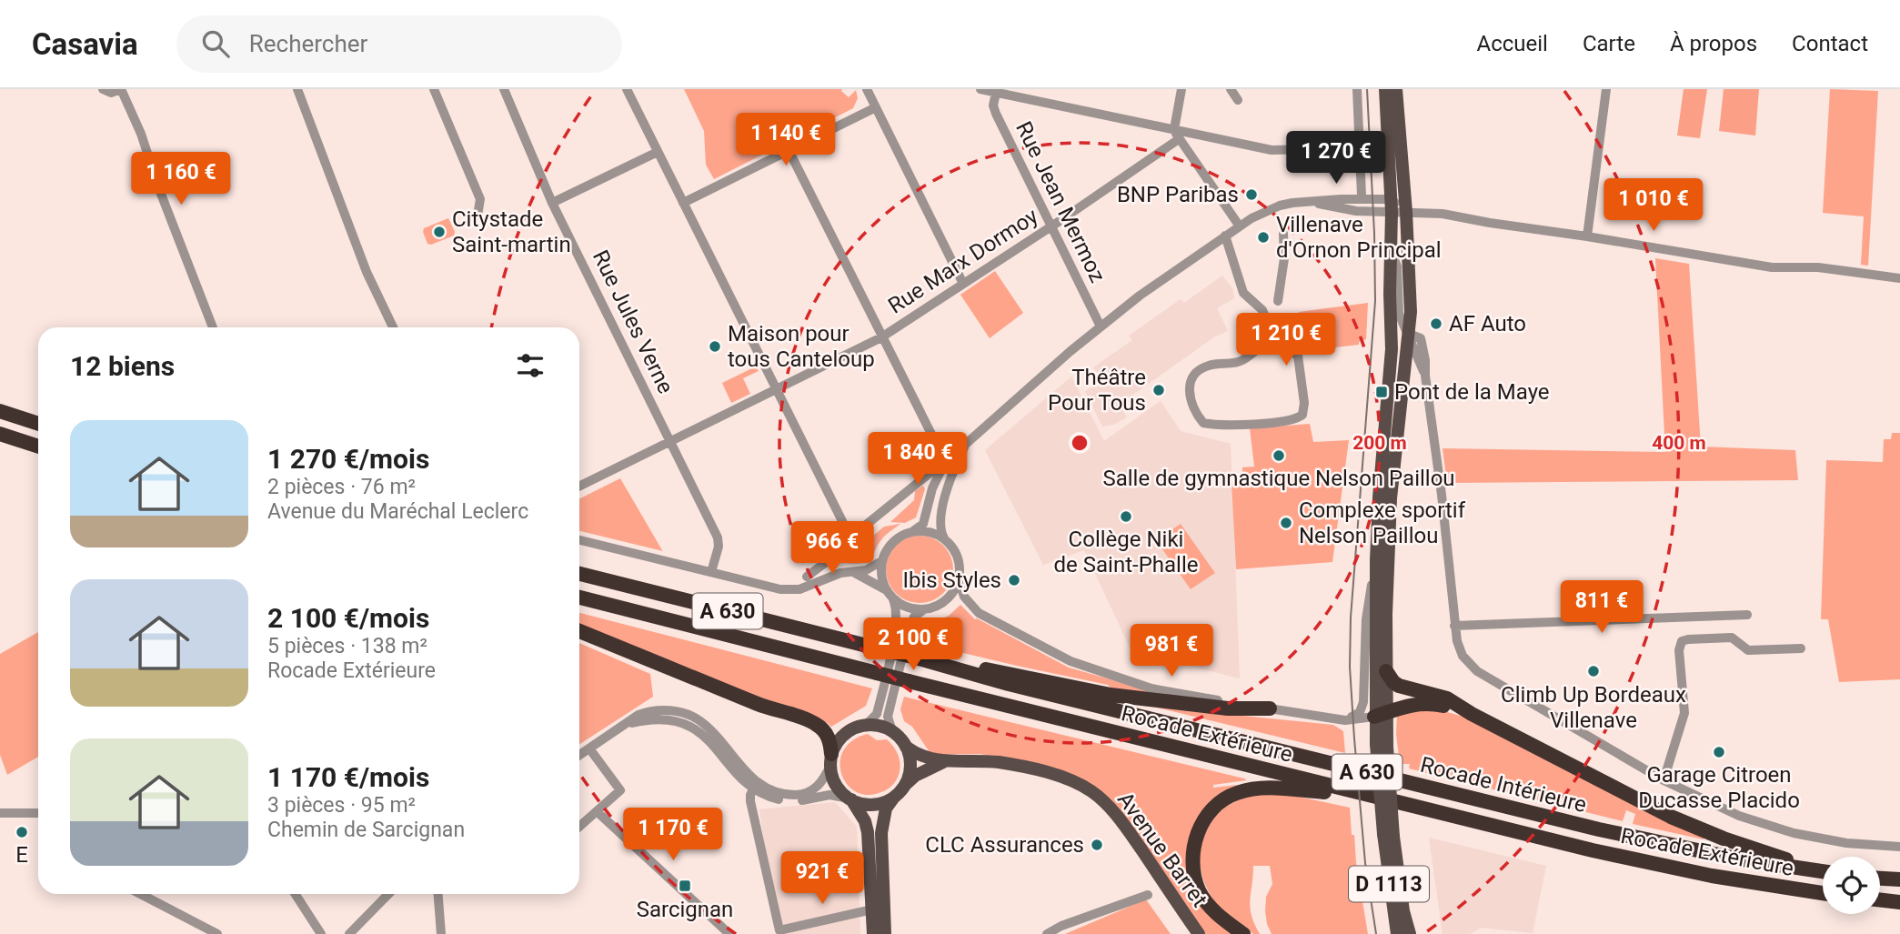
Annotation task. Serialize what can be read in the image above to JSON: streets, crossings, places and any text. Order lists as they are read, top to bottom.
{
  "streets": {
    "highway": ["A 630", "Rocade Extérieure", "Rocade Intérieure"],
    "main road": ["Avenue Barret", "D 1113"],
    "street": ["Rue Jean Mermoz", "Rue Marx Dormoy", "Rue Jules Verne"]
  },
  "crossings": [
    ["Rue Jean Mermoz", "Rue Marx Dormoy"],
    ["Rue Marx Dormoy", "Rue Jules Verne"]
  ],
  "places": {
    "other": [
      "BNP Paribas",
      "Citystade Saint-martin",
      "Villenave d'Ornon Principal",
      "AF Auto",
      "Maison pour tous Canteloup",
      "Théâtre Pour Tous",
      "Salle de gymnastique Nelson Paillou",
      "Collège Niki de Saint-Phalle",
      "Complexe sportif Nelson Paillou",
      "Ibis Styles",
      "Climb Up Bordeaux Villenave",
      "Garage Citroen Ducasse Placido",
      "E",
      "CLC Assurances"
    ],
    "transit": ["Pont de la Maye", "Sarcignan"]
  },
  "page": {
    "header": "Casavia",
    "search": "Rechercher",
    "nav": [
      "Accueil",
      "Carte",
      "À propos",
      "Contact"
    ],
    "price": [
      "1 140 €",
      "1 270 €",
      "1 160 €",
      "1 010 €",
      "1 210 €",
      "1 840 €",
      "966 €",
      "811 €",
      "2 100 €",
      "981 €",
      "1 170 €",
      "921 €"
    ],
    "heading": "12 biens",
    "list": [
      {
        "name": "1 270 €/mois",
        "note": "2 pièces · 76 m² · Avenue du Maréchal Leclerc"
      },
      {
        "name": "2 100 €/mois",
        "note": "5 pièces · 138 m² · Rocade Extérieure"
      },
      {
        "name": "1 170 €/mois",
        "note": "3 pièces · 95 m² · Chemin de Sarcignan"
      }
    ]
  },
  "rings": ["200 m", "400 m"]
}
